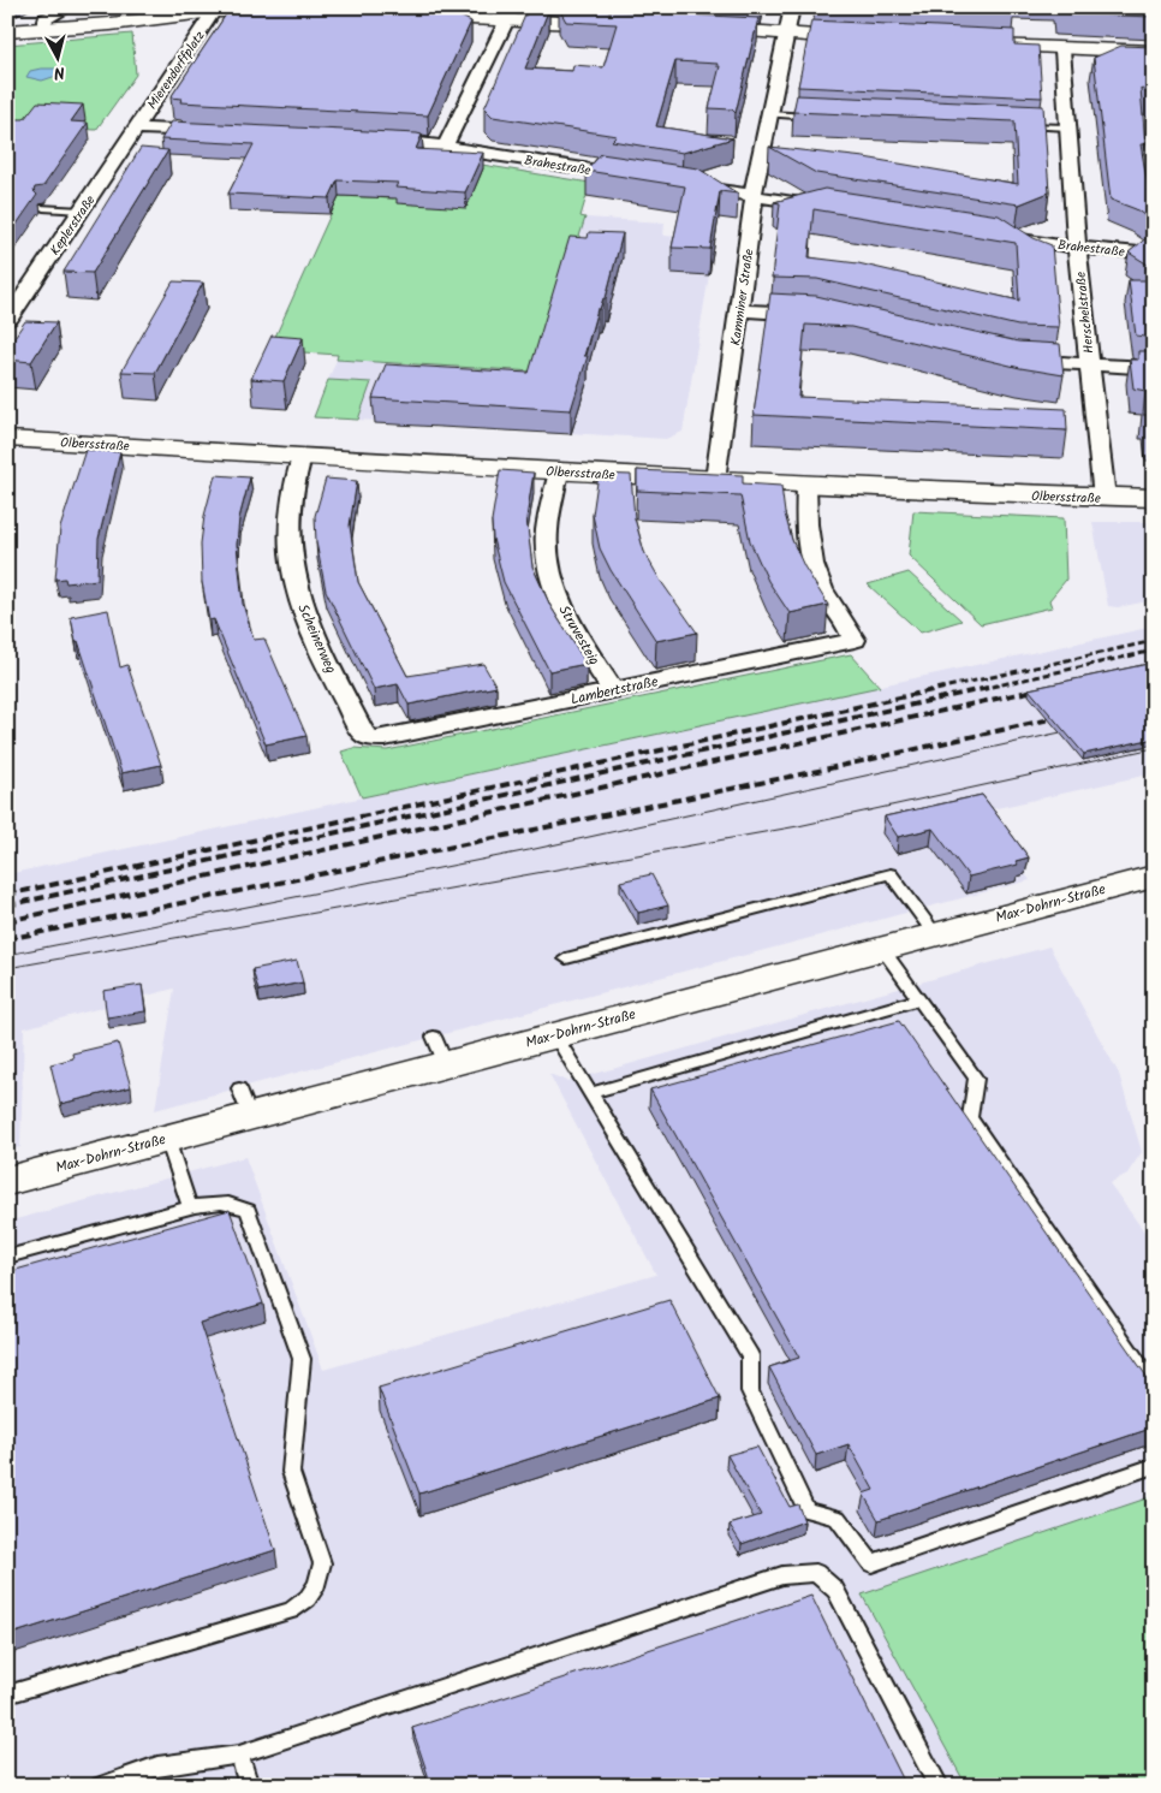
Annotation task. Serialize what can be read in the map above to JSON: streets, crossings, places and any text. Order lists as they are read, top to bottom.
{
  "streets": {
    "street": [
      "Mierendorffplatz",
      "Brahestraße",
      "Keplerstraße",
      "Kamminer Straße",
      "Herschelstraße",
      "Olbersstraße",
      "Struvesteig",
      "Scheinerweg",
      "Lambertstraße",
      "Max-Dohrn-Straße"
    ]
  },
  "crossings": [
    ["Mierendorffplatz", "Keplerstraße"],
    ["Brahestraße", "Herschelstraße"],
    ["Kamminer Straße", "Olbersstraße"],
    ["Herschelstraße", "Olbersstraße"],
    ["Olbersstraße", "Struvesteig"],
    ["Olbersstraße", "Scheinerweg"],
    ["Olbersstraße", "Lambertstraße"],
    ["Struvesteig", "Lambertstraße"],
    ["Scheinerweg", "Lambertstraße"]
  ],
  "north": "bottom"
}
